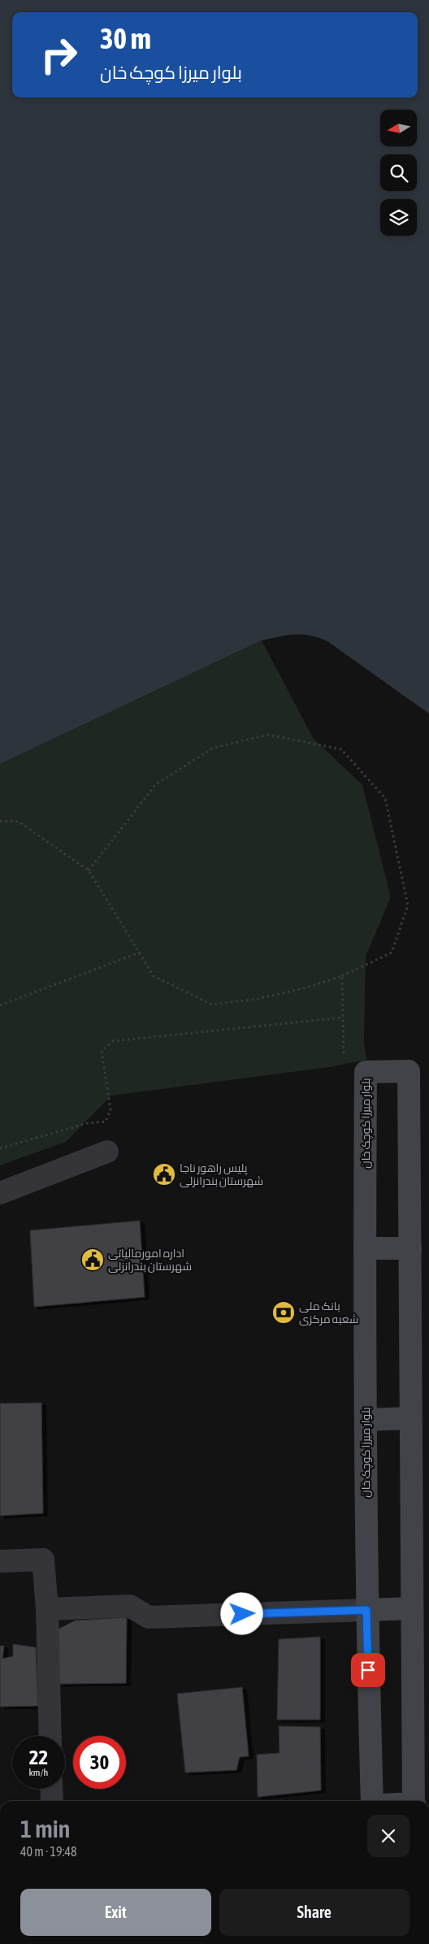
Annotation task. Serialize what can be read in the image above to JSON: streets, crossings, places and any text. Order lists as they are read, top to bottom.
{
  "streets": {
    "street": ["بلوار میرزا کوچک خان"]
  },
  "places": {
    "public building": ["پلیس راهور ناجا شهرستان بندرانزلی", "اداره امورمالیاتی شهرستان بندرانزلی"],
    "bank": ["بانک ملی شعبه مرکزی"]
  },
  "north": "left",
  "page": {
    "turn": ["30 m", "بلوار میرزا کوچک خان"],
    "speed": "22 km/h",
    "limit": "30",
    "heading": ["1 min", "40 m · 19:48"],
    "buttons": ["Exit", "Share"]
  }
}
